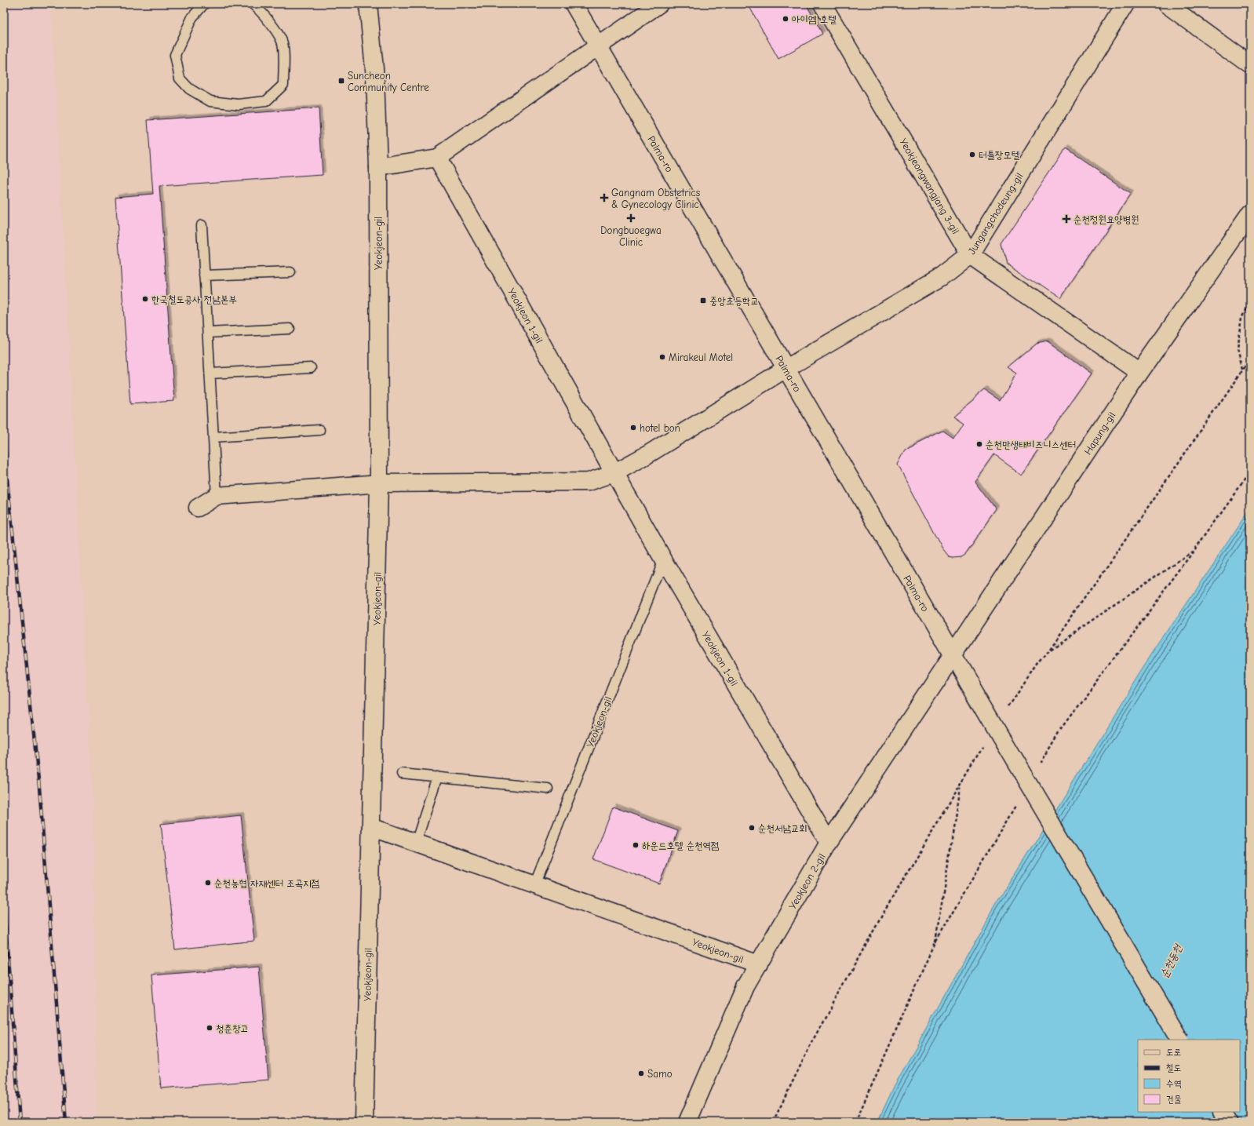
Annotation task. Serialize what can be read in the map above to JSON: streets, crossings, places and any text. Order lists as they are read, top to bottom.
{
  "streets": {
    "street": [
      "Palma-ro",
      "Yeokjeongwangjang 3-gil",
      "Jungangchodeung-gil",
      "Yeokjeon-gil",
      "Yeokjeon 1-gil",
      "Hapung-gil",
      "Yeokjeon 2-gil"
    ]
  },
  "crossings": [
    ["Palma-ro", "Jungangchodeung-gil"],
    ["Palma-ro", "Hapung-gil"],
    ["Palma-ro", "Yeokjeon 2-gil"],
    ["Yeokjeongwangjang 3-gil", "Jungangchodeung-gil"],
    ["Yeokjeongwangjang 3-gil", "Hapung-gil"],
    ["Yeokjeon-gil", "Yeokjeon 1-gil"],
    ["Yeokjeon-gil", "Yeokjeon 2-gil"],
    ["Yeokjeon 1-gil", "Yeokjeon 2-gil"],
    ["Hapung-gil", "Yeokjeon 2-gil"]
  ],
  "water": ["순천동천"],
  "places": {
    "other": [
      "아이엠 호텔",
      "터틀장모텔",
      "한국철도공사 전남본부",
      "Mirakeul Motel",
      "hotel bon",
      "순천만생태비즈니스센터",
      "순천서남교회",
      "하운드호텔 순천역점",
      "순천농협 자재센터 조곡지점",
      "청춘창고",
      "Samo"
    ],
    "transit": ["Suncheon Community Centre", "중앙초등학교"],
    "health": ["Gangnam Obstetrics & Gynecology Clinic", "Dongbuoegwa Clinic", "순천정원요양병원"]
  },
  "legend": [
    "도로",
    "철도",
    "수역",
    "건물"
  ]
}
